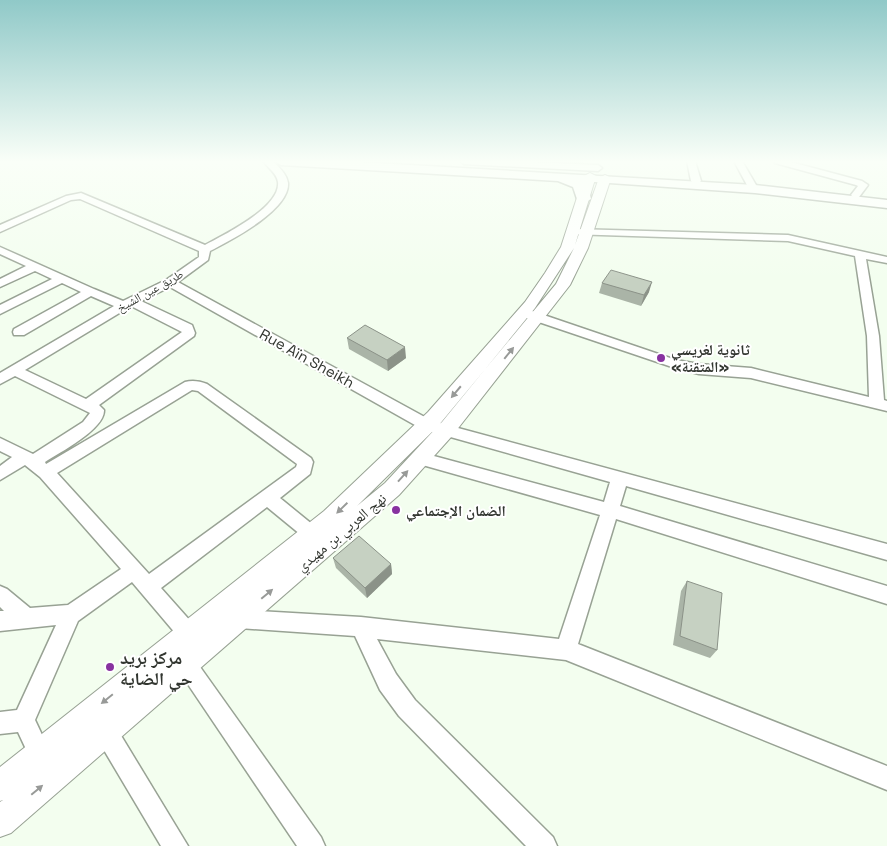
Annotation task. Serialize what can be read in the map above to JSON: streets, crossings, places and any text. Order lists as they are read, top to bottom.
{
  "streets": {
    "main road": ["نهج العربي بن مهيدي"],
    "street": ["طريق عين الشيخ", "Rue Aïn Sheikh"]
  },
  "crossings": [
    ["طريق عين الشيخ", "Rue Aïn Sheikh"],
    ["Rue Aïn Sheikh", "نهج العربي بن مهيدي"]
  ],
  "places": ["ثانوية لغريسي «المتقنة»", "الضمان الإجتماعي", "مركز بريد حي الضاية"]
}
